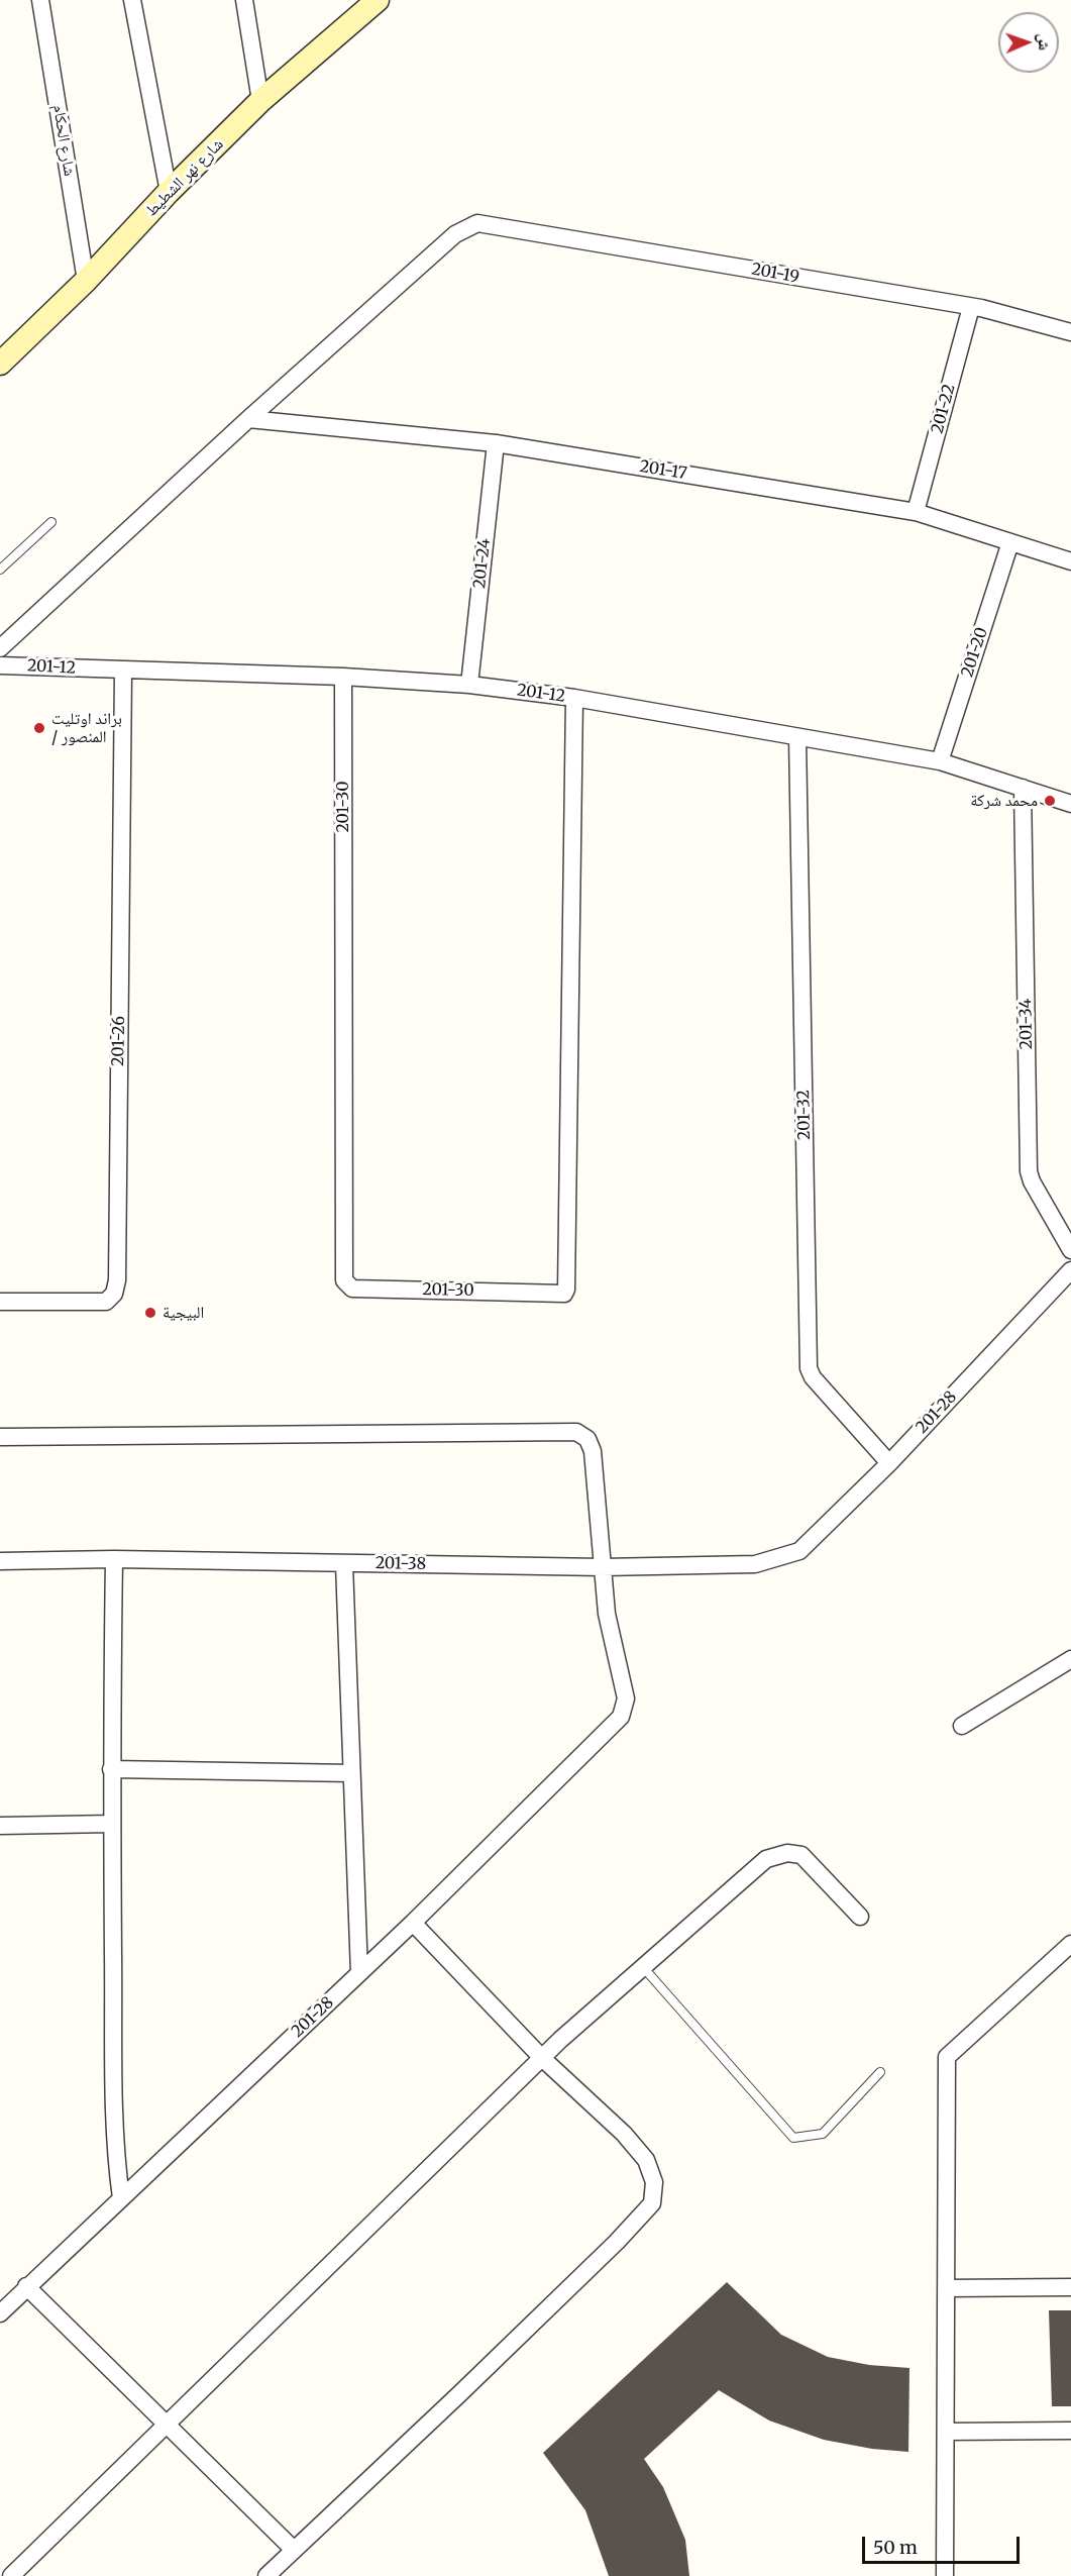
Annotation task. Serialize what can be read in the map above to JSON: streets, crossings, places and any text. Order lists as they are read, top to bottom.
{
  "streets": {
    "main road": ["شارع نهر الشطيط"],
    "street": [
      "شارع الحكام",
      "201-19",
      "201-22",
      "201-17",
      "201-24",
      "201-20",
      "201-12",
      "201-30",
      "201-34",
      "201-26",
      "201-32",
      "201-28",
      "201-38"
    ]
  },
  "crossings": [
    ["شارع الحكام", "شارع نهر الشطيط"],
    ["201-19", "201-22"],
    ["201-19", "201-17"],
    ["201-22", "201-17"],
    ["201-17", "201-24"],
    ["201-17", "201-20"],
    ["201-24", "201-12"],
    ["201-20", "201-12"],
    ["201-12", "201-30"],
    ["201-12", "201-34"],
    ["201-12", "201-26"],
    ["201-12", "201-32"],
    ["201-32", "201-28"],
    ["201-28", "201-38"]
  ],
  "places": ["براند اوتليت / المنصور", "محمد شركة", "البيجية"],
  "scale_bar": "50 m",
  "north": "right"
}
